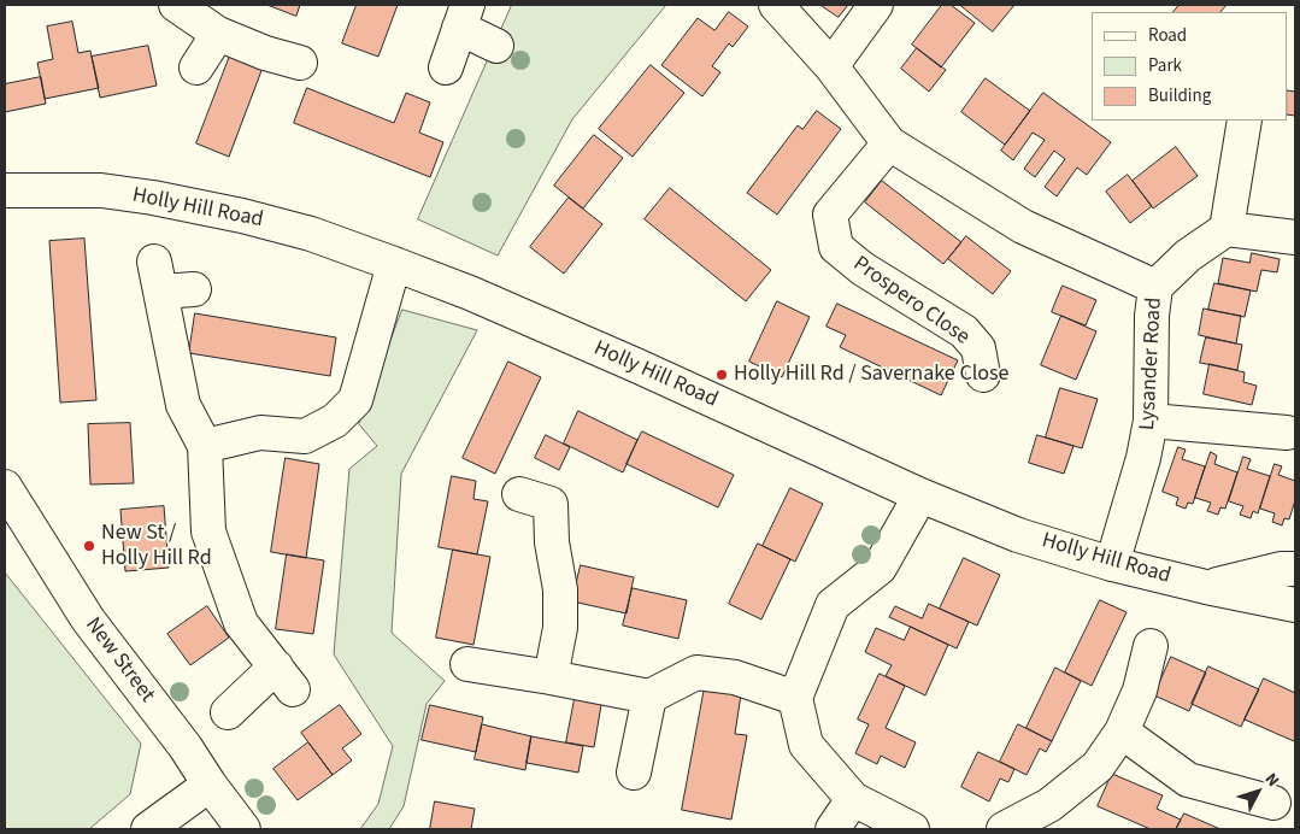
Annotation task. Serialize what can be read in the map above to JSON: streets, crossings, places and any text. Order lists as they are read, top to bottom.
{
  "streets": {
    "street": [
      "Holly Hill Road",
      "Prospero Close",
      "Lysander Road",
      "New Street"
    ]
  },
  "crossings": [
    ["Holly Hill Road", "Lysander Road"]
  ],
  "places": ["Holly Hill Rd / Savernake Close", "New St / Holly Hill Rd"],
  "legend": ["Road", "Park", "Building"],
  "north": "top right"
}
